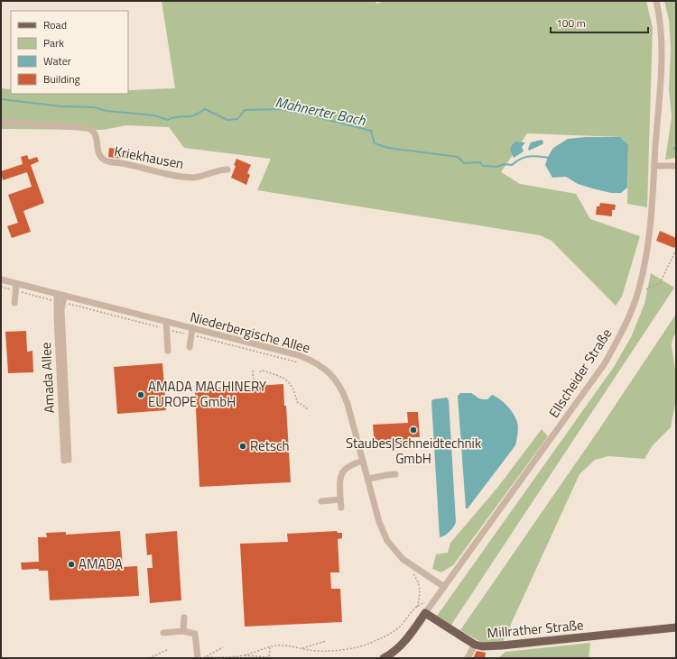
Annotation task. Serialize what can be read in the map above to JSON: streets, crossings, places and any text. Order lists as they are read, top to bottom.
{
  "streets": {
    "main road": ["Millrather Straße"],
    "street": [
      "Kriekhausen",
      "Niederbergische Allee",
      "Ellscheider Straße",
      "Amada Allee"
    ]
  },
  "crossings": [
    ["Niederbergische Allee", "Ellscheider Straße"],
    ["Niederbergische Allee", "Amada Allee"],
    ["Ellscheider Straße", "Millrather Straße"]
  ],
  "water": ["Mahnerter Bach"],
  "places": [
    "AMADA MACHINERY EUROPE GmbH",
    "Staubes|Schneidtechnik GmbH",
    "Retsch",
    "AMADA"
  ],
  "legend": [
    "Road",
    "Park",
    "Water",
    "Building"
  ],
  "scale_bar": "100 m"
}
